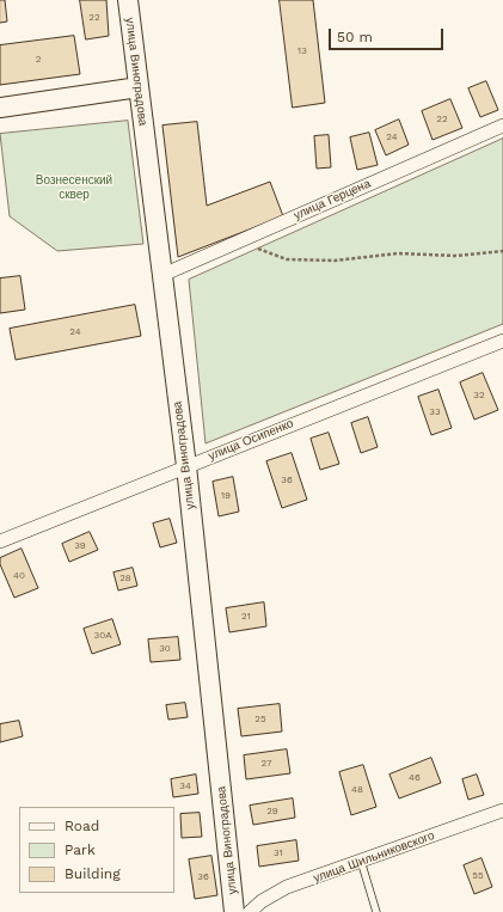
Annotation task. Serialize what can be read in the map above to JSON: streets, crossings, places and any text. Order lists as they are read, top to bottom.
{
  "streets": {
    "street": [
      "улица Виноградова",
      "улица Герцена",
      "улица Осипенко",
      "улица Шильниковского"
    ]
  },
  "crossings": [
    ["улица Виноградова", "улица Герцена"],
    ["улица Виноградова", "улица Осипенко"]
  ],
  "parks": ["Вознесенский сквер"],
  "house_numbers": [
    "22",
    "13",
    "2",
    "22",
    "24",
    "24",
    "32",
    "33",
    "36",
    "19",
    "39",
    "40",
    "28",
    "21",
    "30А",
    "30",
    "25",
    "27",
    "46",
    "34",
    "48",
    "29",
    "31",
    "55",
    "36"
  ],
  "legend": ["Road", "Park", "Building"],
  "scale_bar": "50 m"
}
